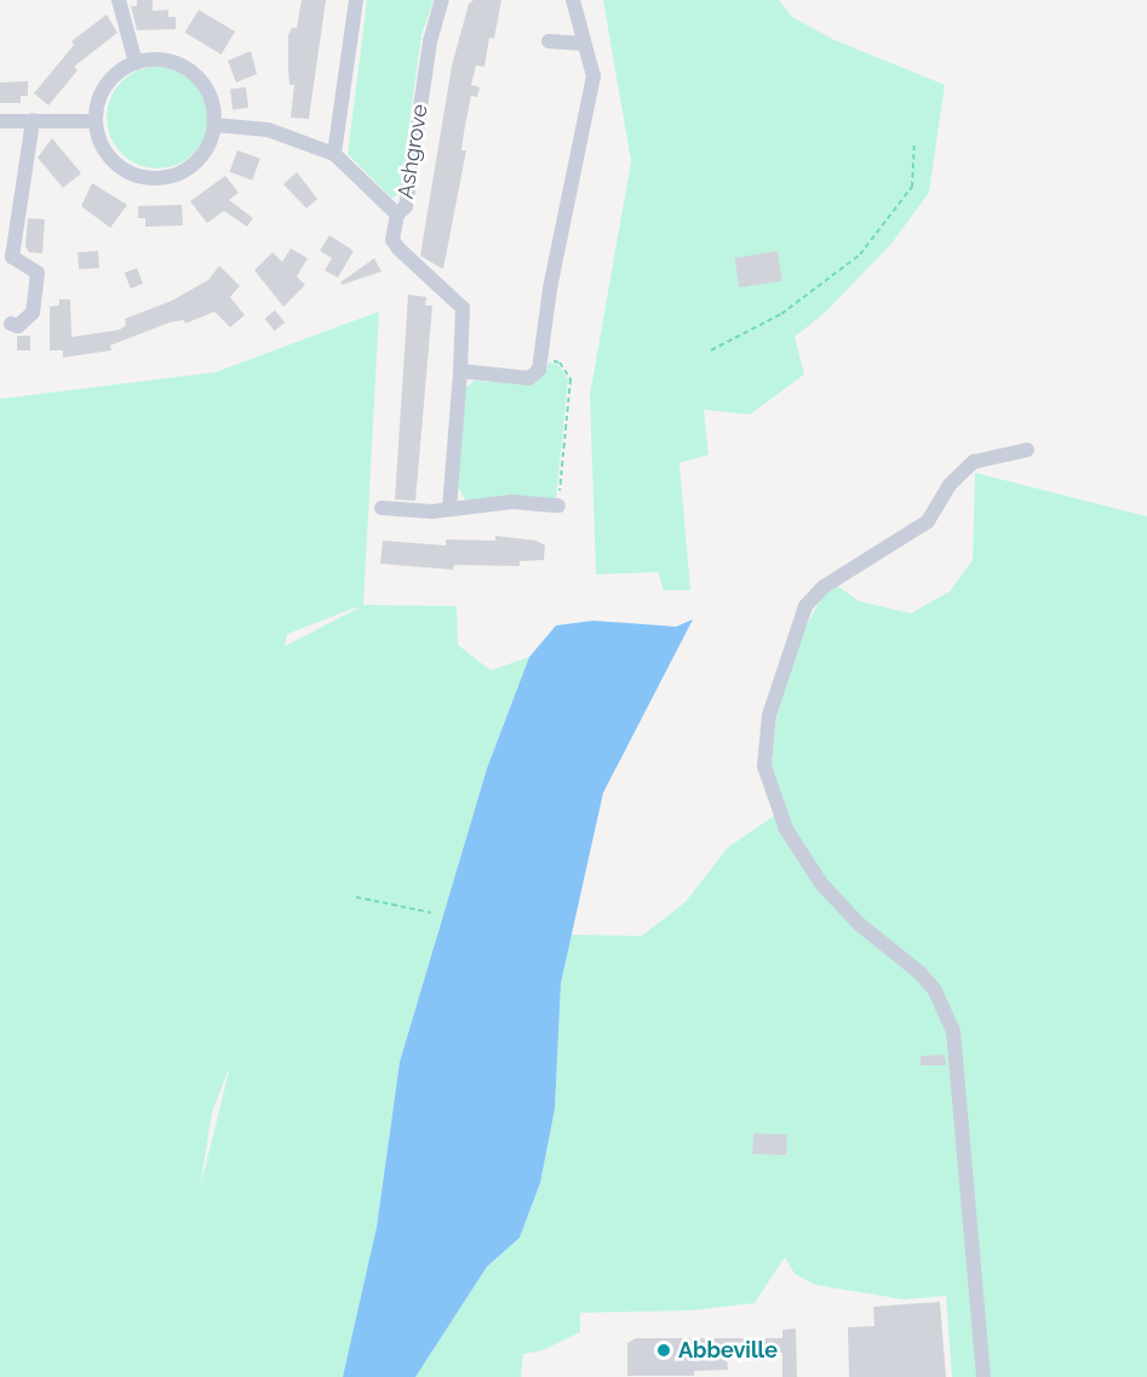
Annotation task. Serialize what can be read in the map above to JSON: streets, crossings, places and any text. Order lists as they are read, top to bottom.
{
  "streets": {
    "street": ["Ashgrove"]
  },
  "places": ["Abbeville"]
}
